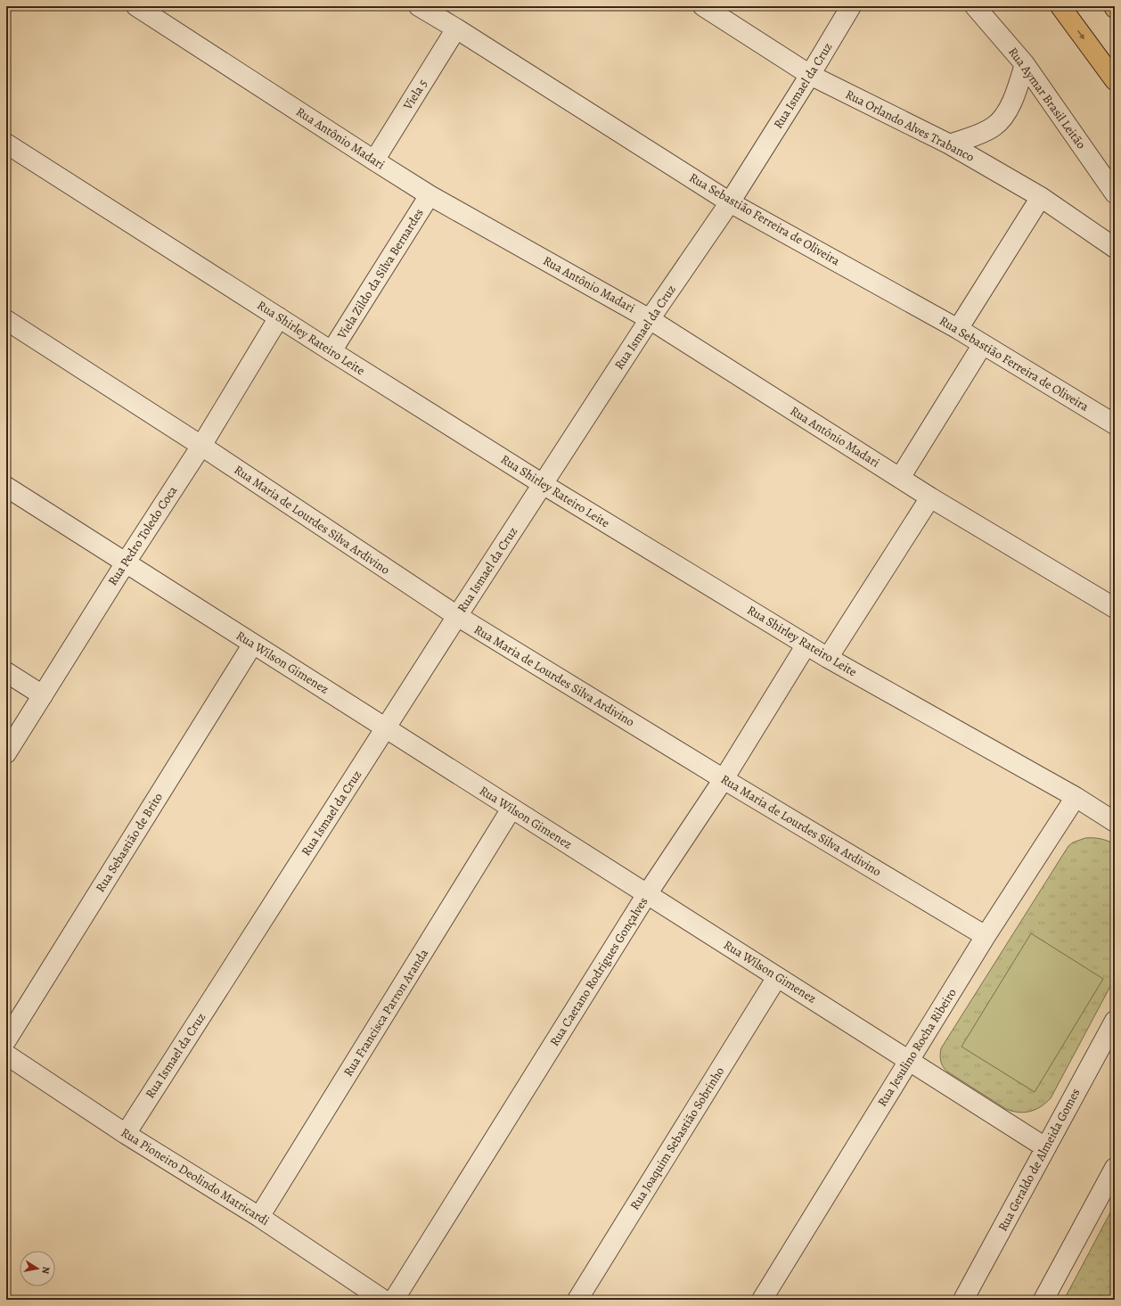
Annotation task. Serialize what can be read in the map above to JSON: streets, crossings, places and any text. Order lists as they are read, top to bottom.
{
  "streets": {
    "street": [
      "Rua Ismael da Cruz",
      "Viela 5",
      "Rua Aymar Brasil Leitão",
      "Rua Orlando Alves Trabanco",
      "Rua Antônio Madari",
      "Rua Sebastião Ferreira de Oliveira",
      "Viela Zildo da Silva Bernardes",
      "Rua Shirley Rateiro Leite",
      "Rua Maria de Lourdes Silva Ardivino",
      "Rua Pedro Toledo Coca",
      "Rua Wilson Gimenez",
      "Rua Sebastião de Brito",
      "Rua Caetano Rodrigues Gonçalves",
      "Rua Francisca Parron Aranda",
      "Rua Jesulino Rocha Ribeiro",
      "Rua Joaquim Sebastião Sobrinho",
      "Rua Geraldo de Almeida Gomes",
      "Rua Pioneiro Deolindo Matricardi"
    ]
  },
  "crossings": [
    ["Rua Ismael da Cruz", "Rua Orlando Alves Trabanco"],
    ["Rua Ismael da Cruz", "Rua Antônio Madari"],
    ["Rua Ismael da Cruz", "Rua Sebastião Ferreira de Oliveira"],
    ["Rua Ismael da Cruz", "Rua Shirley Rateiro Leite"],
    ["Rua Ismael da Cruz", "Rua Maria de Lourdes Silva Ardivino"],
    ["Rua Ismael da Cruz", "Rua Wilson Gimenez"],
    ["Rua Ismael da Cruz", "Rua Pioneiro Deolindo Matricardi"],
    ["Viela 5", "Rua Antônio Madari"],
    ["Viela 5", "Rua Sebastião Ferreira de Oliveira"],
    ["Rua Antônio Madari", "Viela Zildo da Silva Bernardes"],
    ["Viela Zildo da Silva Bernardes", "Rua Shirley Rateiro Leite"],
    ["Rua Shirley Rateiro Leite", "Rua Pedro Toledo Coca"],
    ["Rua Shirley Rateiro Leite", "Rua Caetano Rodrigues Gonçalves"],
    ["Rua Shirley Rateiro Leite", "Rua Jesulino Rocha Ribeiro"],
    ["Rua Maria de Lourdes Silva Ardivino", "Rua Pedro Toledo Coca"],
    ["Rua Maria de Lourdes Silva Ardivino", "Rua Caetano Rodrigues Gonçalves"],
    ["Rua Maria de Lourdes Silva Ardivino", "Rua Jesulino Rocha Ribeiro"],
    ["Rua Pedro Toledo Coca", "Rua Wilson Gimenez"],
    ["Rua Wilson Gimenez", "Rua Sebastião de Brito"],
    ["Rua Wilson Gimenez", "Rua Caetano Rodrigues Gonçalves"],
    ["Rua Wilson Gimenez", "Rua Francisca Parron Aranda"],
    ["Rua Wilson Gimenez", "Rua Jesulino Rocha Ribeiro"],
    ["Rua Wilson Gimenez", "Rua Joaquim Sebastião Sobrinho"],
    ["Rua Wilson Gimenez", "Rua Geraldo de Almeida Gomes"],
    ["Rua Francisca Parron Aranda", "Rua Pioneiro Deolindo Matricardi"]
  ],
  "north": "right"
}
